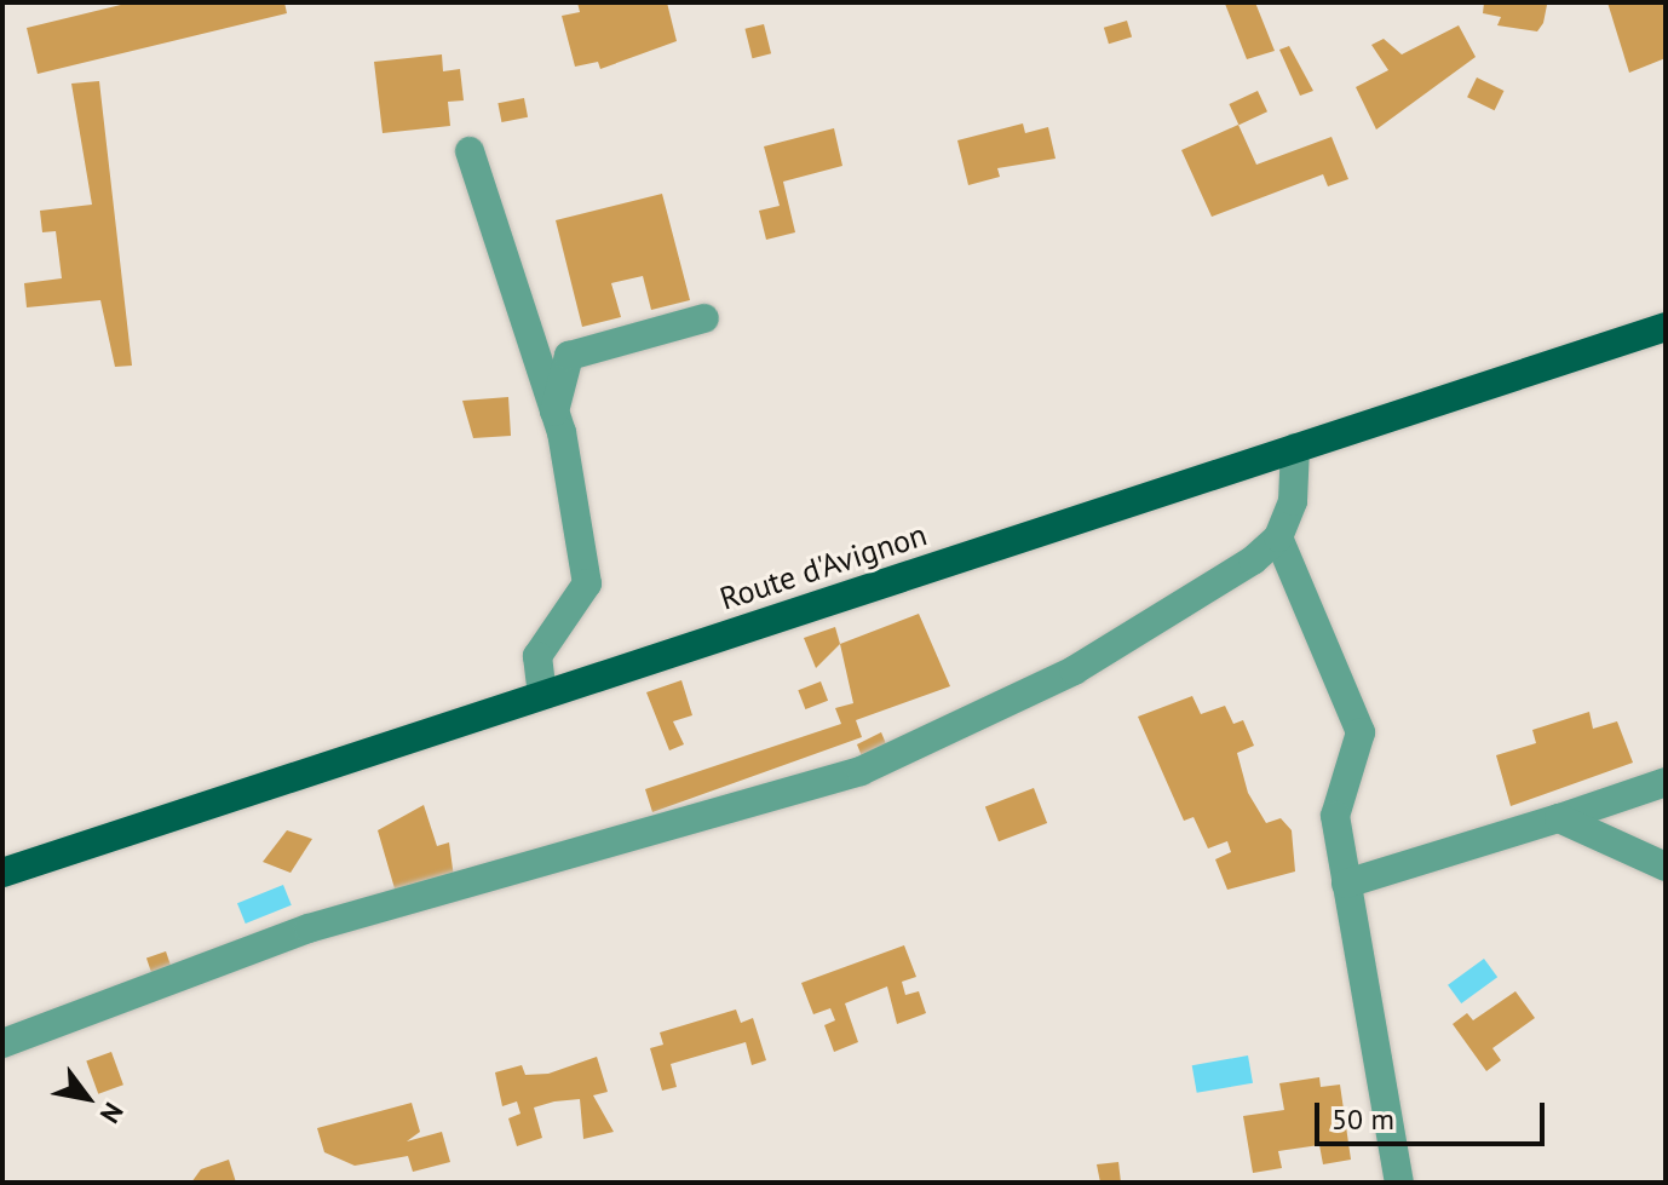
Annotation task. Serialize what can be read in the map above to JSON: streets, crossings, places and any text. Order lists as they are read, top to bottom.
{
  "streets": {
    "main road": ["Route d'Avignon"]
  },
  "scale_bar": "50 m",
  "north": "bottom right"
}
